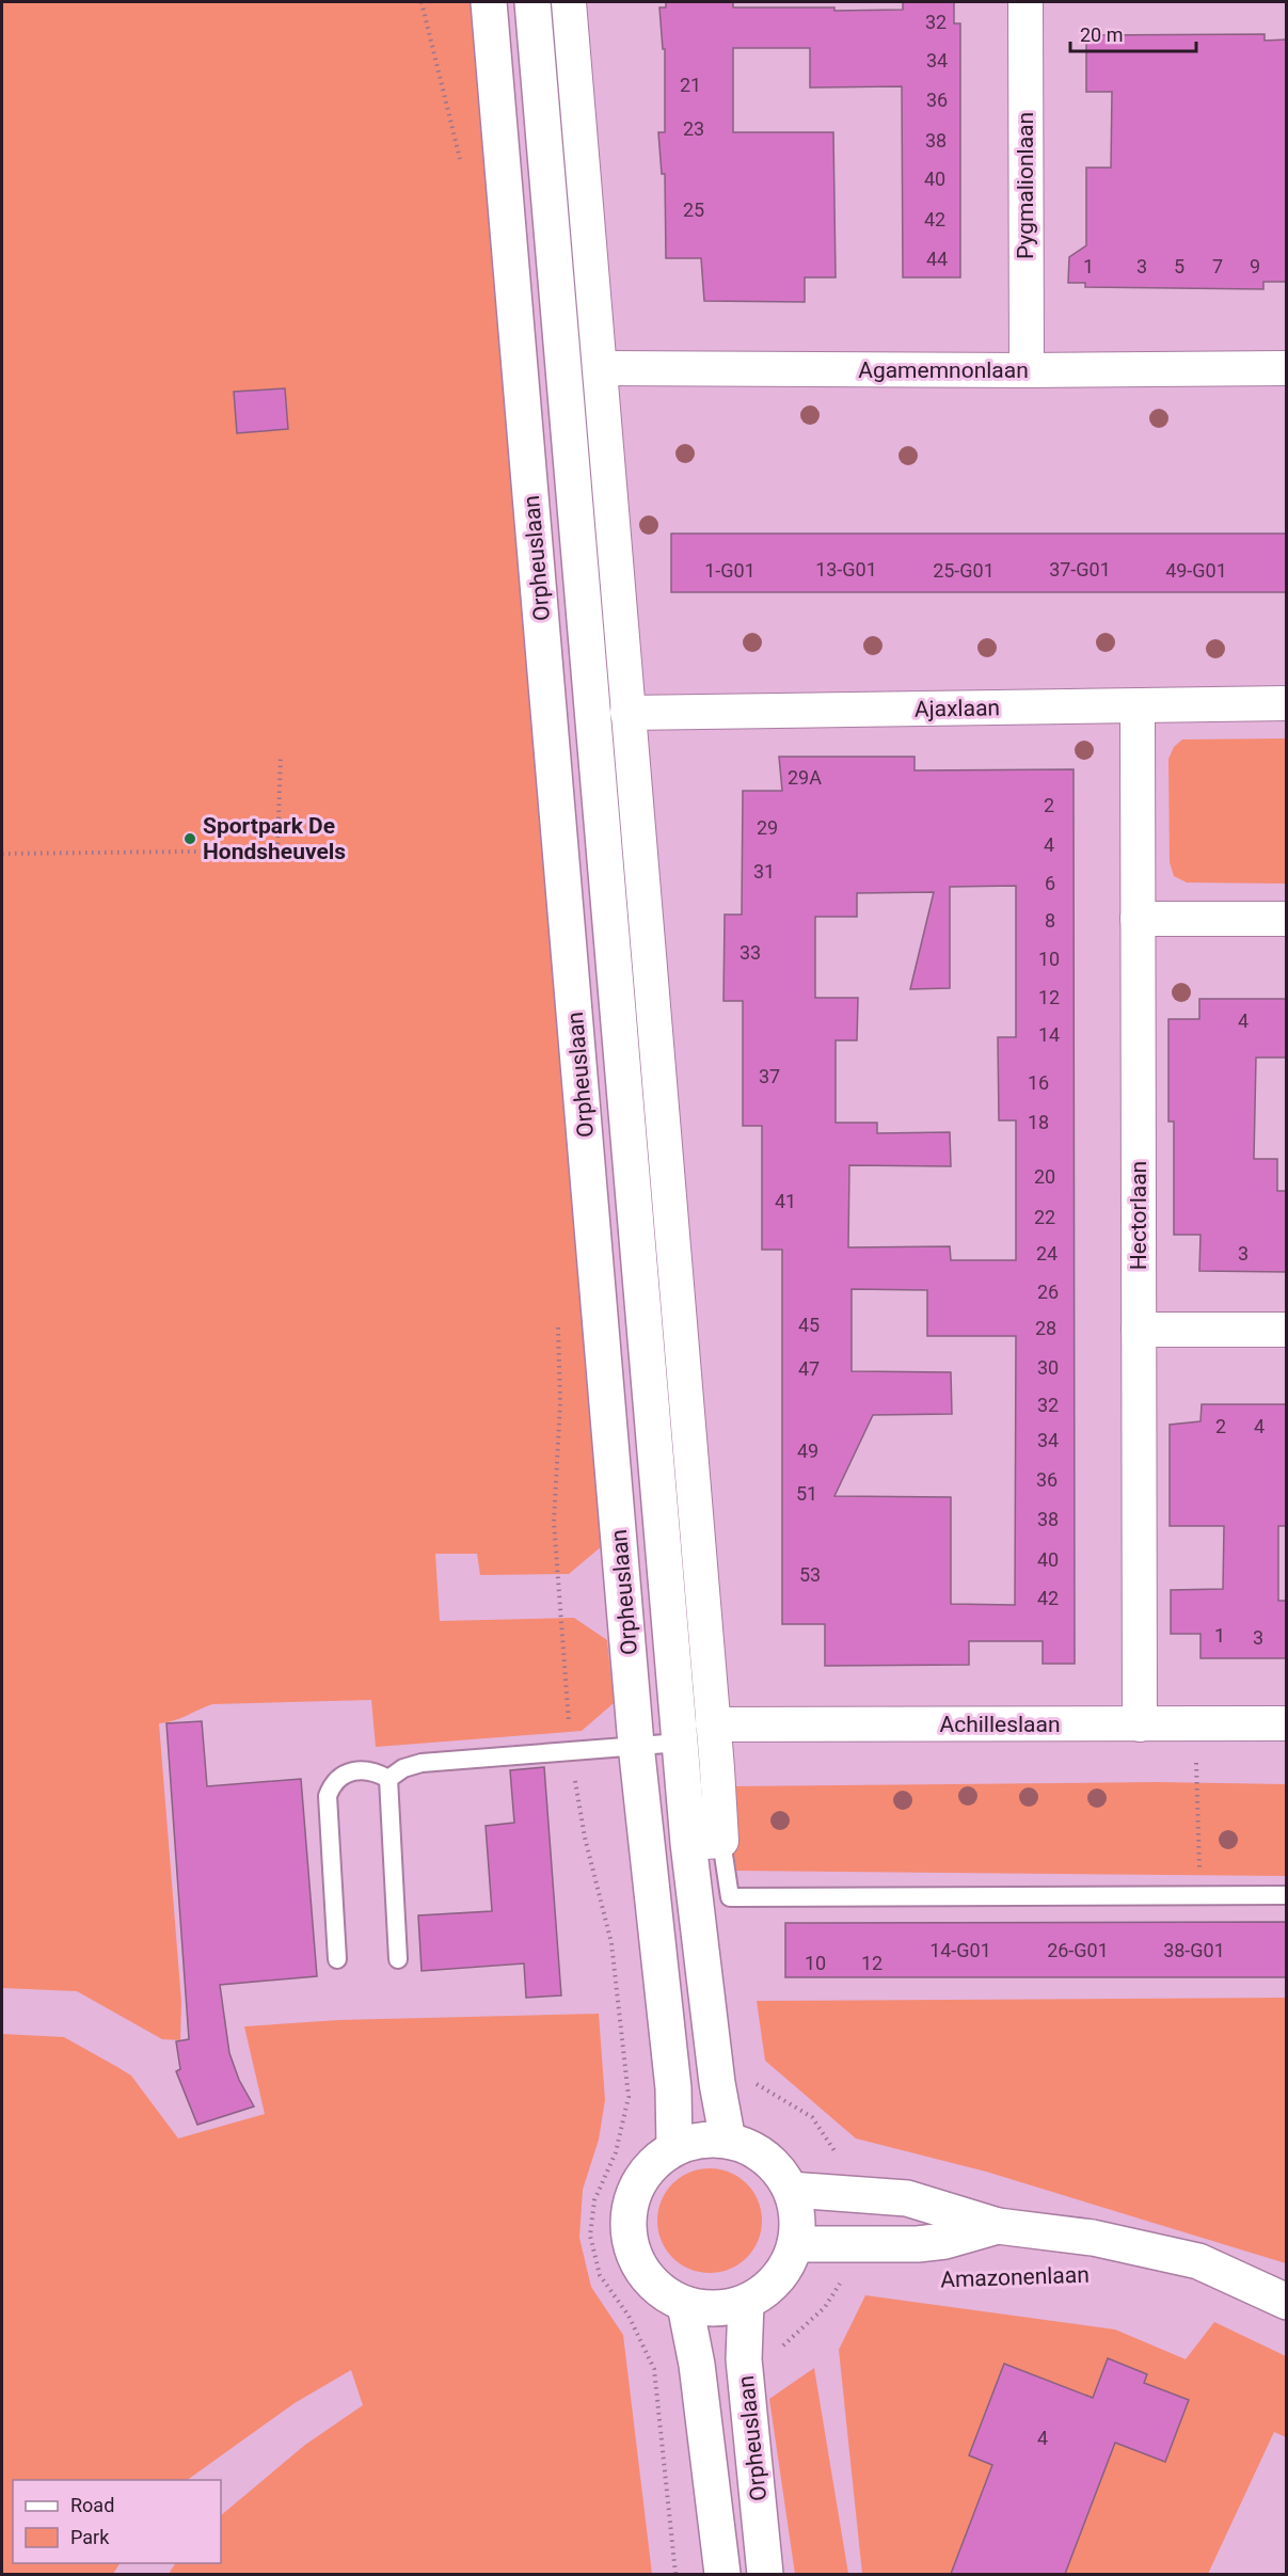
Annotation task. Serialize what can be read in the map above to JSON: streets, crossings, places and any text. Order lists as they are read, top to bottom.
{
  "streets": {
    "main road": ["Orpheuslaan", "Amazonenlaan"],
    "street": [
      "Pygmalionlaan",
      "Agamemnonlaan",
      "Ajaxlaan",
      "Hectorlaan",
      "Achilleslaan"
    ]
  },
  "crossings": [
    ["Pygmalionlaan", "Agamemnonlaan"],
    ["Agamemnonlaan", "Orpheuslaan"],
    ["Orpheuslaan", "Ajaxlaan"],
    ["Orpheuslaan", "Achilleslaan"],
    ["Orpheuslaan", "Amazonenlaan"],
    ["Ajaxlaan", "Hectorlaan"],
    ["Hectorlaan", "Achilleslaan"]
  ],
  "places": ["Sportpark De Hondsheuvels"],
  "house_numbers": [
    "32",
    "34",
    "21",
    "36",
    "23",
    "38",
    "40",
    "25",
    "42",
    "44",
    "1",
    "3",
    "5",
    "7",
    "9",
    "13-G01",
    "37-G01",
    "1-G01",
    "25-G01",
    "49-G01",
    "29A",
    "2",
    "29",
    "4",
    "31",
    "6",
    "8",
    "33",
    "10",
    "12",
    "4",
    "14",
    "37",
    "16",
    "18",
    "20",
    "41",
    "22",
    "24",
    "3",
    "26",
    "45",
    "28",
    "30",
    "47",
    "32",
    "2",
    "4",
    "34",
    "49",
    "36",
    "51",
    "38",
    "40",
    "53",
    "42",
    "1",
    "3",
    "14-G01",
    "26-G01",
    "38-G01",
    "10",
    "12",
    "4"
  ],
  "legend": ["Road", "Park"],
  "scale_bar": "20 m"
}
